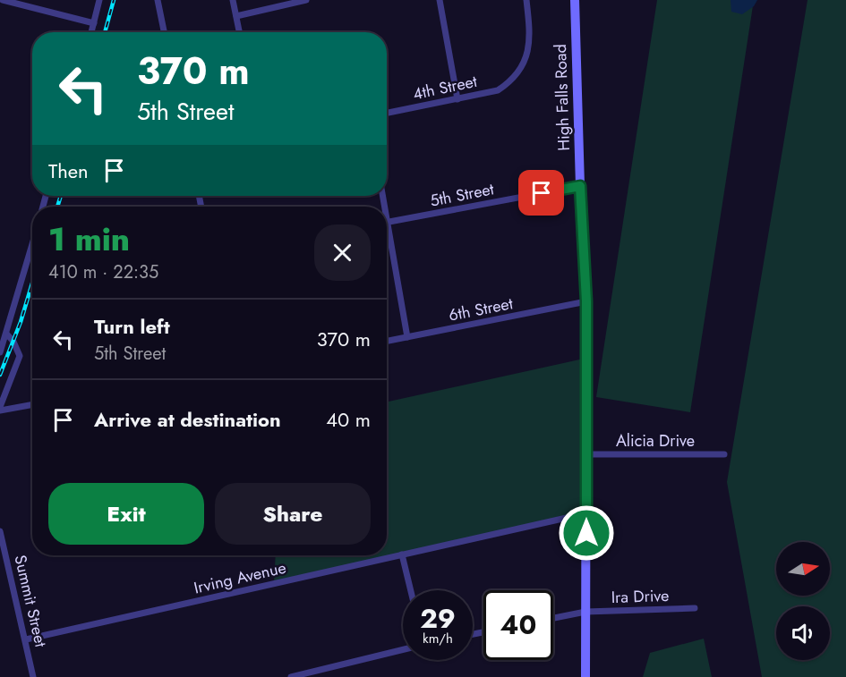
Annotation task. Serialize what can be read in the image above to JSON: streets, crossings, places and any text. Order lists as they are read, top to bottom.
{
  "streets": {
    "street": [
      "4th Street",
      "High Falls Road",
      "5th Street",
      "6th Street",
      "Alicia Drive",
      "Irving Avenue",
      "Ira Drive",
      "Summit Street"
    ]
  },
  "crossings": [
    ["High Falls Road", "5th Street"],
    ["High Falls Road", "6th Street"],
    ["High Falls Road", "Alicia Drive"],
    ["High Falls Road", "Irving Avenue"],
    ["High Falls Road", "Ira Drive"],
    ["Irving Avenue", "Summit Street"]
  ],
  "north": "right",
  "page": {
    "turn": ["370 m", "5th Street"],
    "then": "Then",
    "heading": ["1 min", "410 m · 22:35"],
    "list": [
      {
        "name": "Turn left",
        "note": "5th Street",
        "value": "370 m"
      },
      {
        "name": "Arrive at destination",
        "value": "40 m"
      }
    ],
    "buttons": ["Exit", "Share"],
    "speed": "29 km/h",
    "limit": "40"
  }
}
